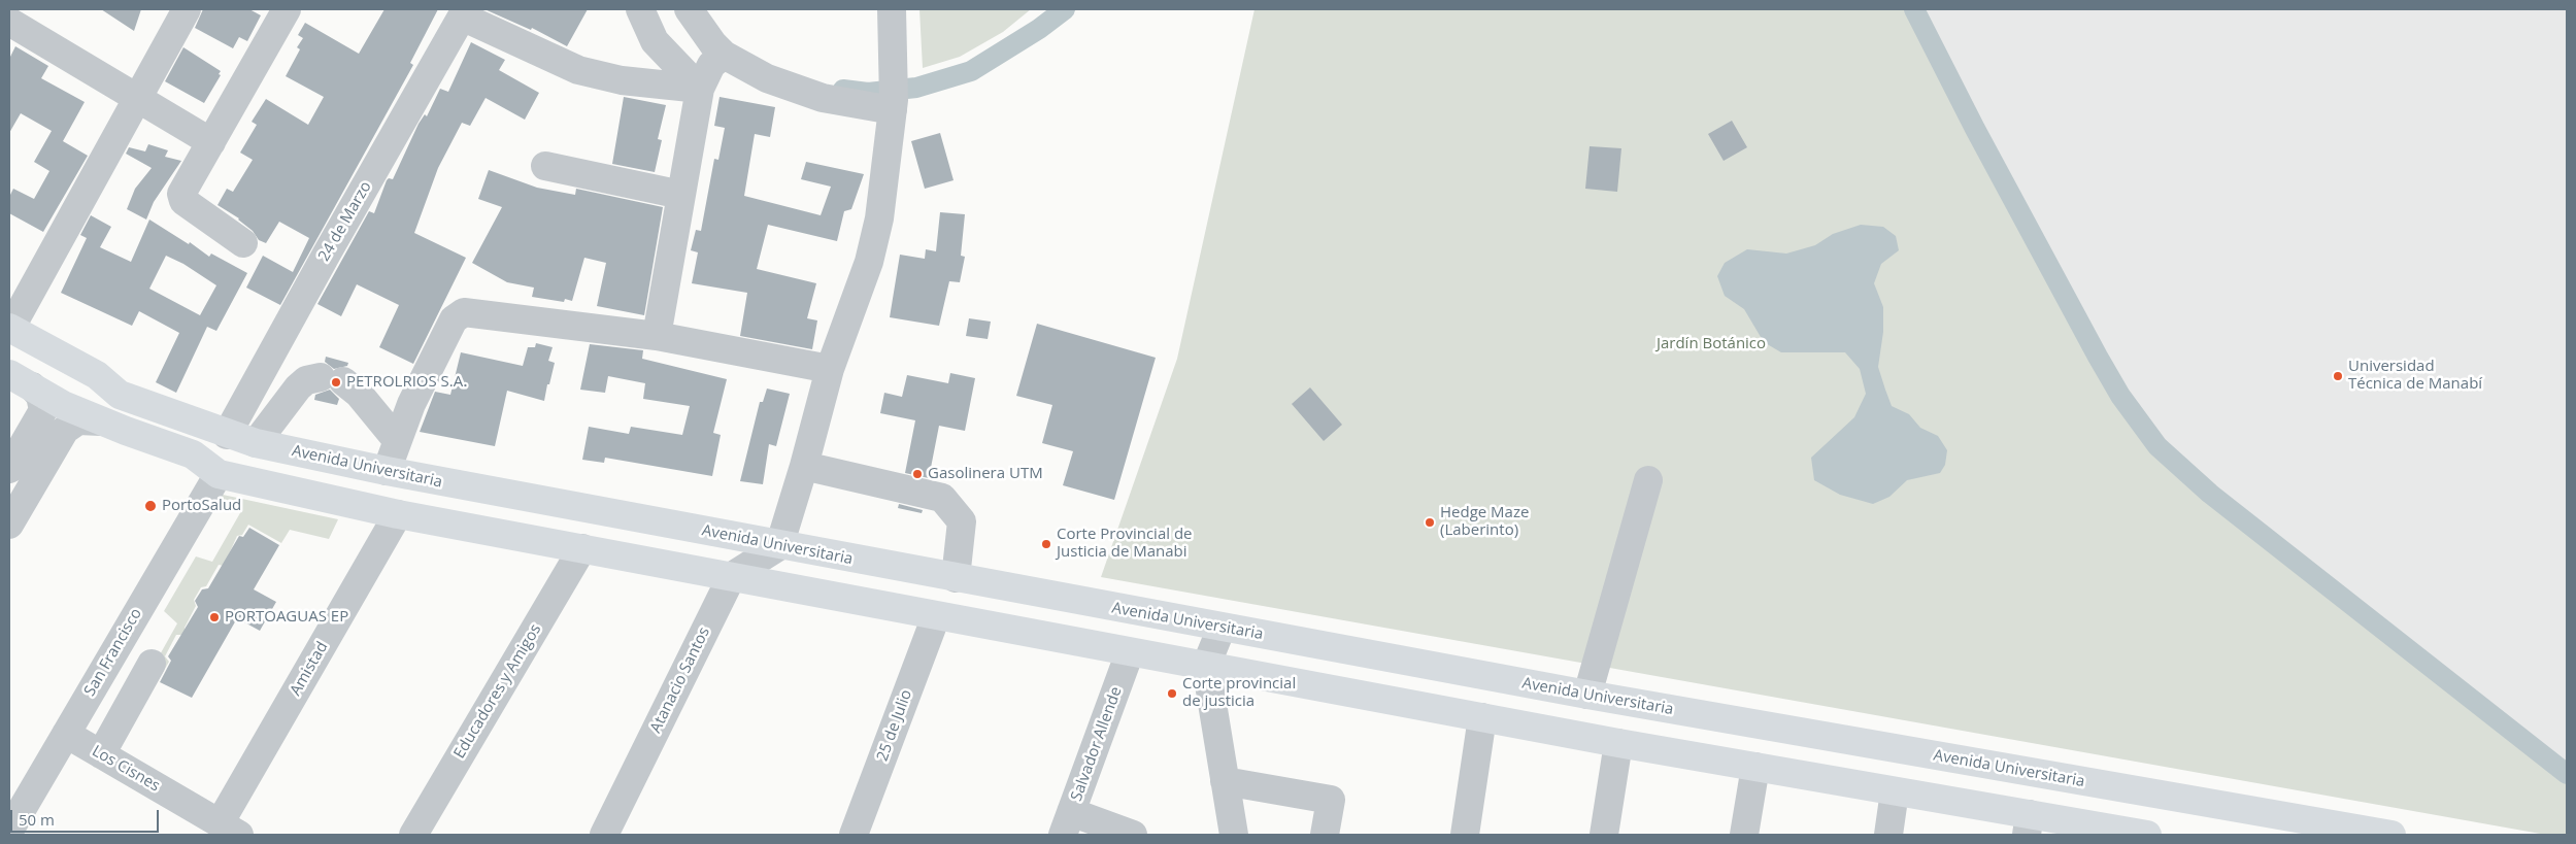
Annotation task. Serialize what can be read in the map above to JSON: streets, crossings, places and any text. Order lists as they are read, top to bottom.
{
  "streets": {
    "main road": ["Avenida Universitaria"],
    "street": [
      "24 de Marzo",
      "San Francisco",
      "Amistad",
      "Atanacio Santos",
      "Educadores y Amigos",
      "25 de Julio",
      "Salvador Allende",
      "Los Cisnes"
    ]
  },
  "crossings": [
    ["24 de Marzo", "Avenida Universitaria"],
    ["San Francisco", "Los Cisnes"],
    ["Amistad", "Los Cisnes"]
  ],
  "parks": ["Jardín Botánico"],
  "places": [
    "Universidad Técnica de Manabí",
    "PETROLRIOS S.A.",
    "Gasolinera UTM",
    "PortoSalud",
    "Hedge Maze (Laberinto)",
    "Corte Provincial de Justicia de Manabi",
    "PORTOAGUAS EP",
    "Corte provincial de justicia"
  ],
  "scale_bar": "50 m"
}
